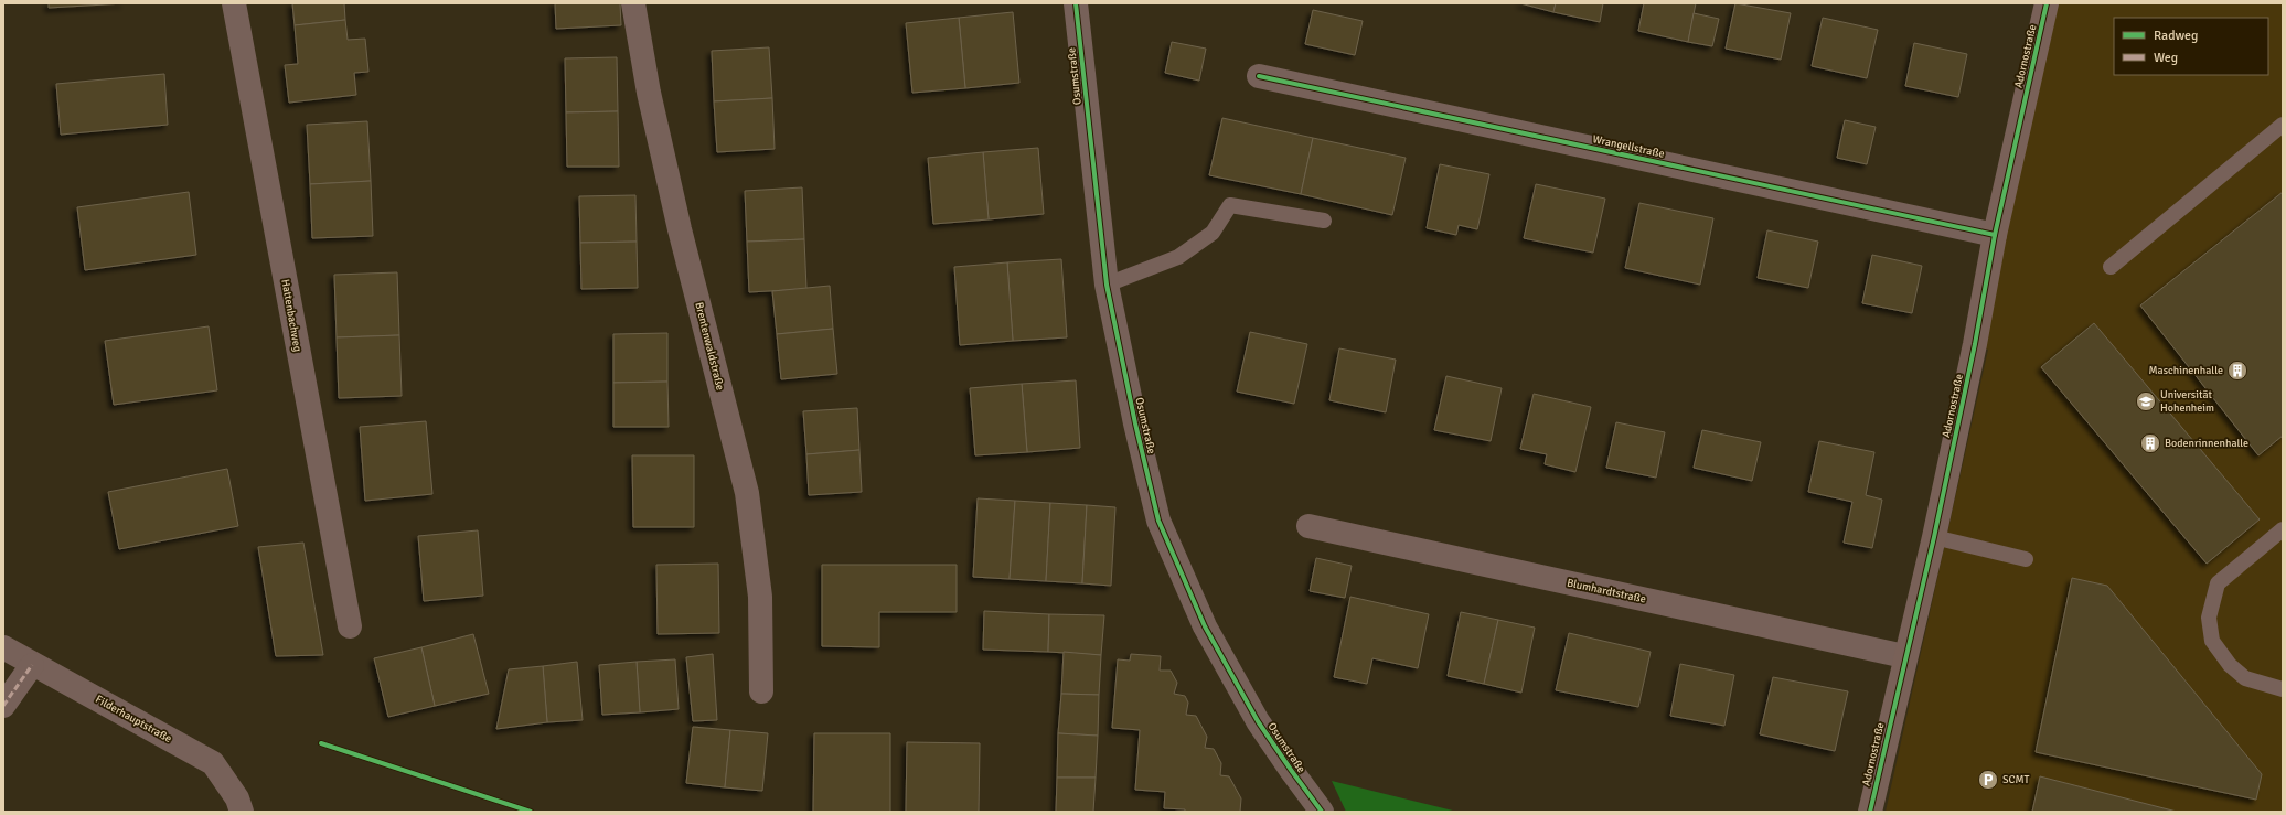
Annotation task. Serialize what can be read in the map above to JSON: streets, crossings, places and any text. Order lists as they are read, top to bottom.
{
  "streets": {
    "street": [
      "Adornostraße",
      "Osumstraße",
      "Wrangellstraße",
      "Hattenbachweg",
      "Brentenwaldstraße",
      "Blumhardtstraße",
      "Filderhauptstraße"
    ]
  },
  "crossings": [
    ["Adornostraße", "Wrangellstraße"],
    ["Adornostraße", "Blumhardtstraße"]
  ],
  "places": {
    "building": ["Maschinenhalle", "Bodenrinnenhalle"],
    "school or university": ["Universität Hohenheim"],
    "parking": ["SCMT"]
  },
  "legend": ["Radweg", "Weg"]
}
